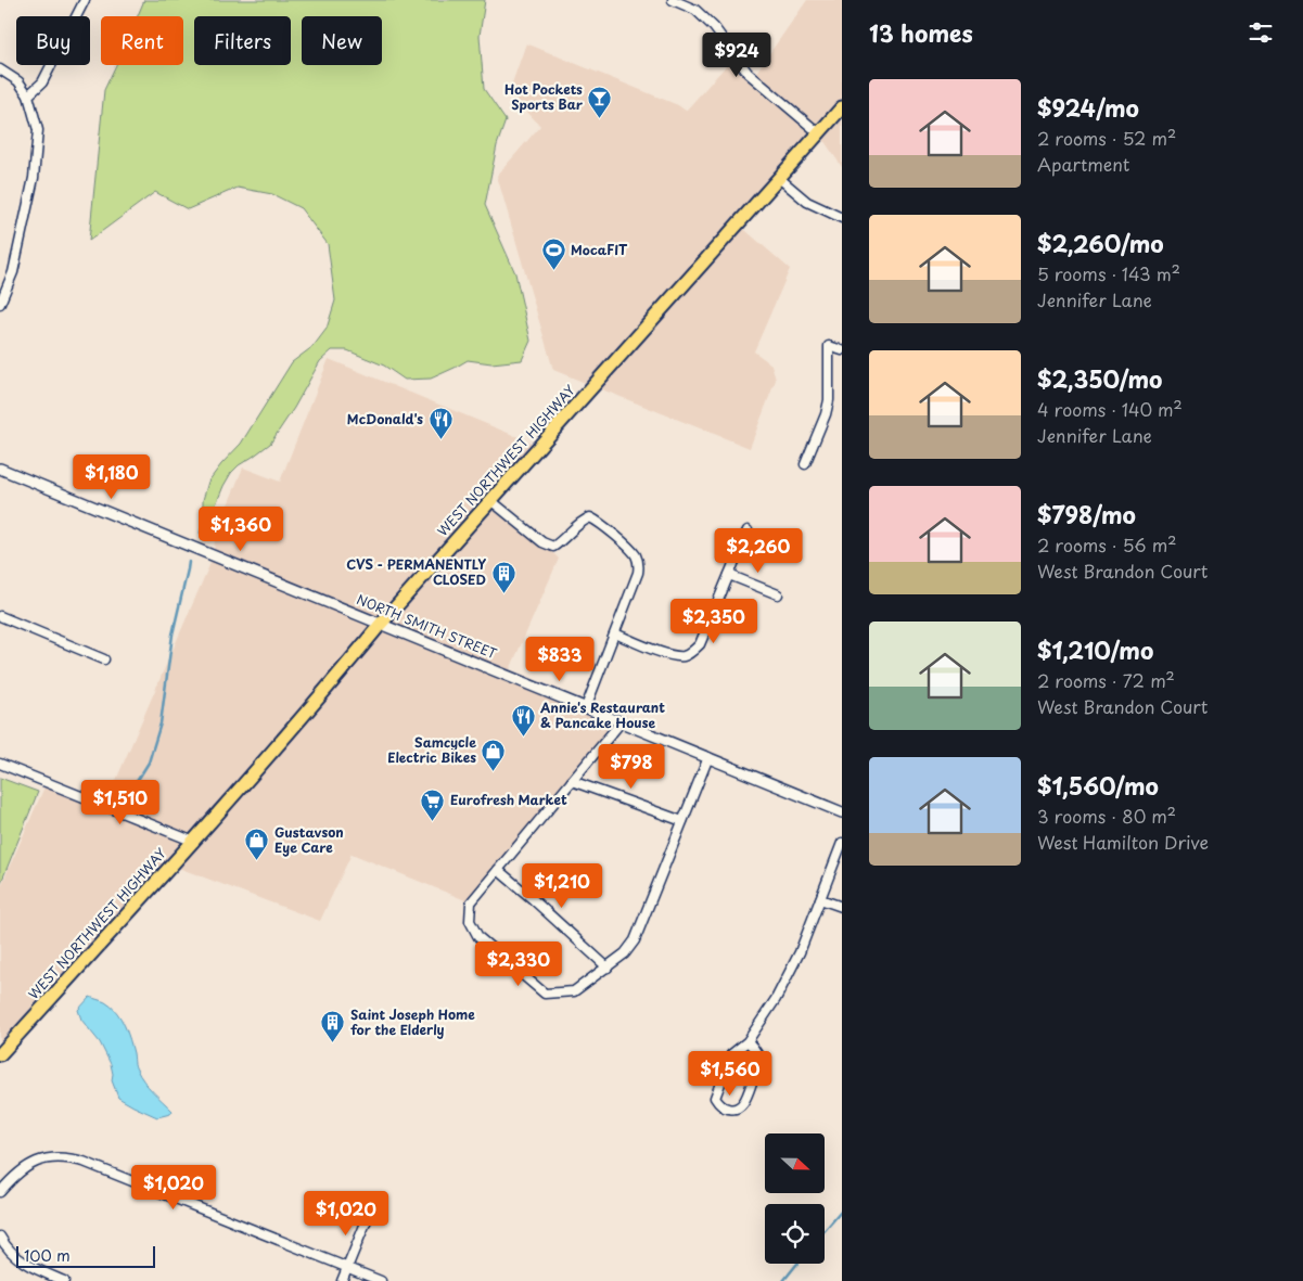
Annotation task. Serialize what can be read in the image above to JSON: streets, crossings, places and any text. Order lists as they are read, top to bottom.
{
  "streets": {
    "main road": ["WEST NORTHWEST HIGHWAY"],
    "street": ["NORTH SMITH STREET"]
  },
  "crossings": [
    ["WEST NORTHWEST HIGHWAY", "NORTH SMITH STREET"]
  ],
  "places": {
    "bar": ["Hot Pockets Sports Bar"],
    "sports": ["MocaFIT"],
    "restaurant": ["McDonald's", "Annie's Restaurant & Pancake House"],
    "building": ["CVS - PERMANENTLY CLOSED", "Saint Joseph Home for the Elderly"],
    "shop": ["Samcycle Electric Bikes", "Gustavson Eye Care"],
    "supermarket": ["Eurofresh Market"]
  },
  "scale_bar": "100 m",
  "north": "right",
  "page": {
    "heading": "13 homes",
    "chip": [
      "Buy",
      "Rent",
      "Filters",
      "New"
    ],
    "price": [
      "$924",
      "$1,180",
      "$1,360",
      "$2,260",
      "$2,350",
      "$833",
      "$798",
      "$1,510",
      "$1,210",
      "$2,330",
      "$1,560",
      "$1,020",
      "$1,020"
    ],
    "list": [
      {
        "name": "$924/mo",
        "note": "2 rooms · 52 m² · Apartment"
      },
      {
        "name": "$2,260/mo",
        "note": "5 rooms · 143 m² · Jennifer Lane"
      },
      {
        "name": "$2,350/mo",
        "note": "4 rooms · 140 m² · Jennifer Lane"
      },
      {
        "name": "$798/mo",
        "note": "2 rooms · 56 m² · West Brandon Court"
      },
      {
        "name": "$1,210/mo",
        "note": "2 rooms · 72 m² · West Brandon Court"
      },
      {
        "name": "$1,560/mo",
        "note": "3 rooms · 80 m² · West Hamilton Drive"
      }
    ],
    "scale": "100 m"
  }
}
